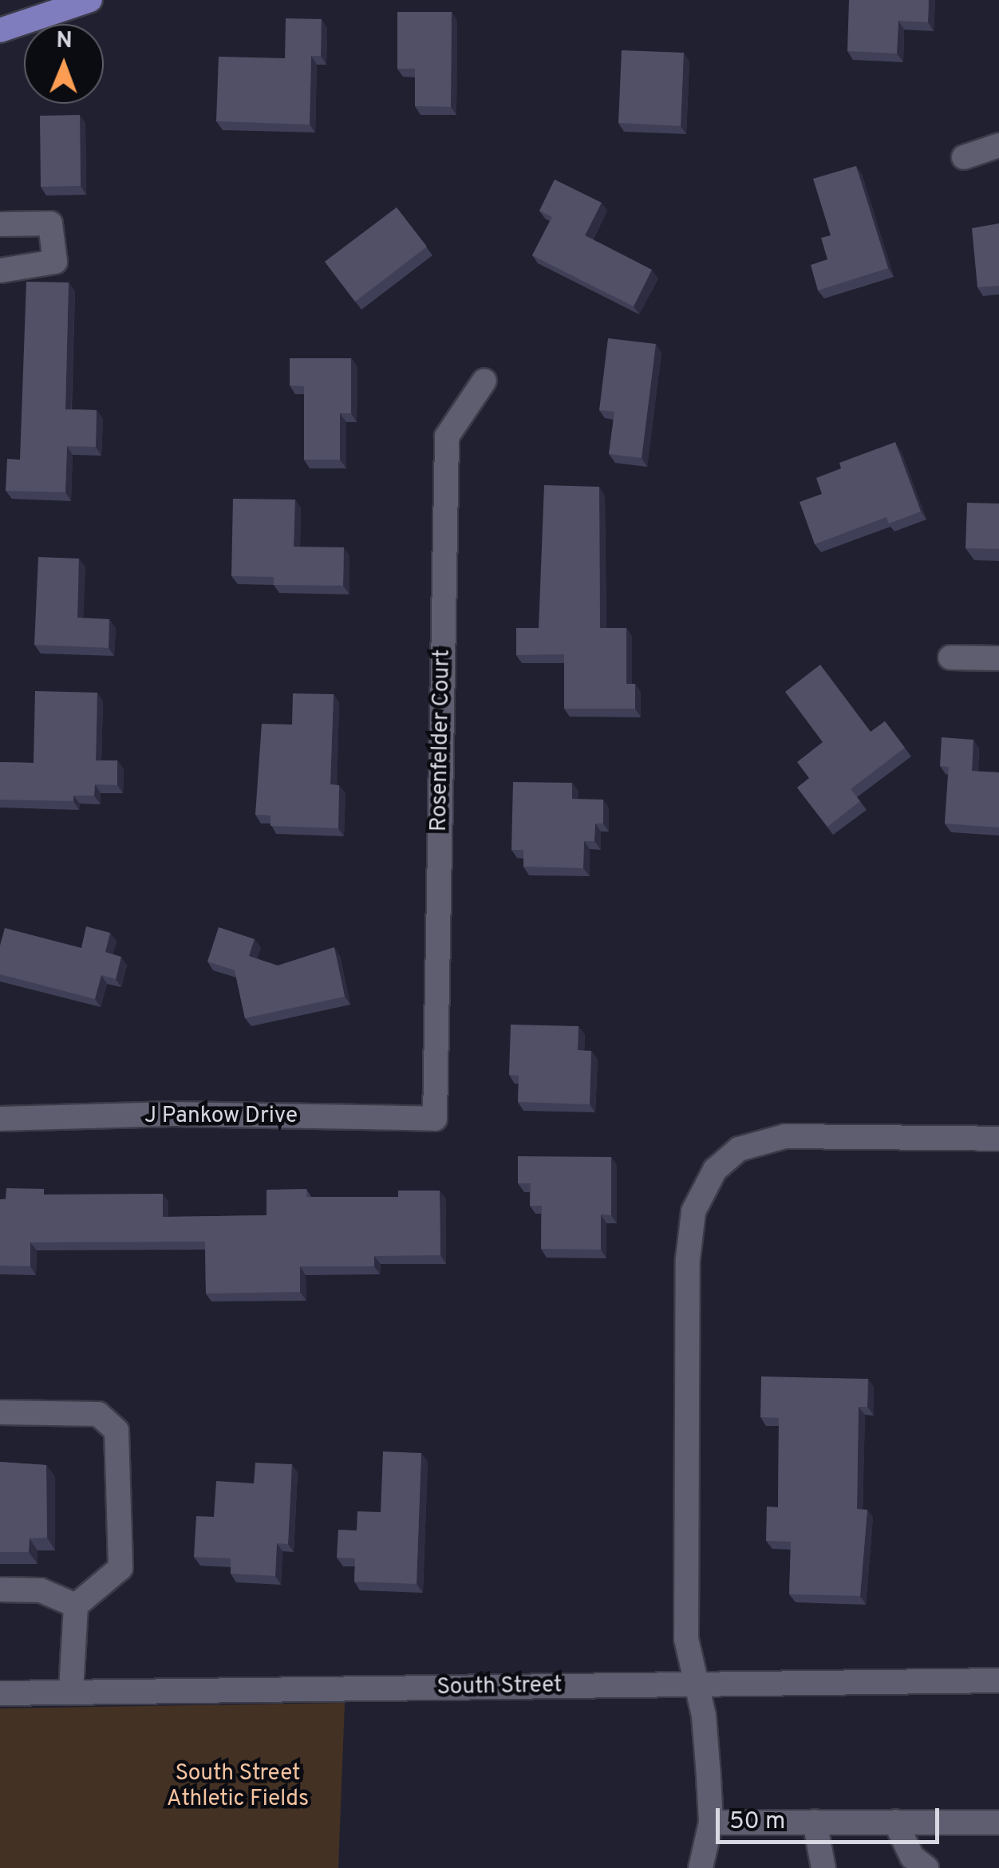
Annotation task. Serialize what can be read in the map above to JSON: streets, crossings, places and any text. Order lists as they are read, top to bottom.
{
  "streets": {
    "street": ["Rosenfelder Court", "J Pankow Drive", "South Street"]
  },
  "crossings": [
    ["Rosenfelder Court", "J Pankow Drive"]
  ],
  "parks": ["South Street Athletic Fields"],
  "scale_bar": "50 m",
  "north": "top"
}
